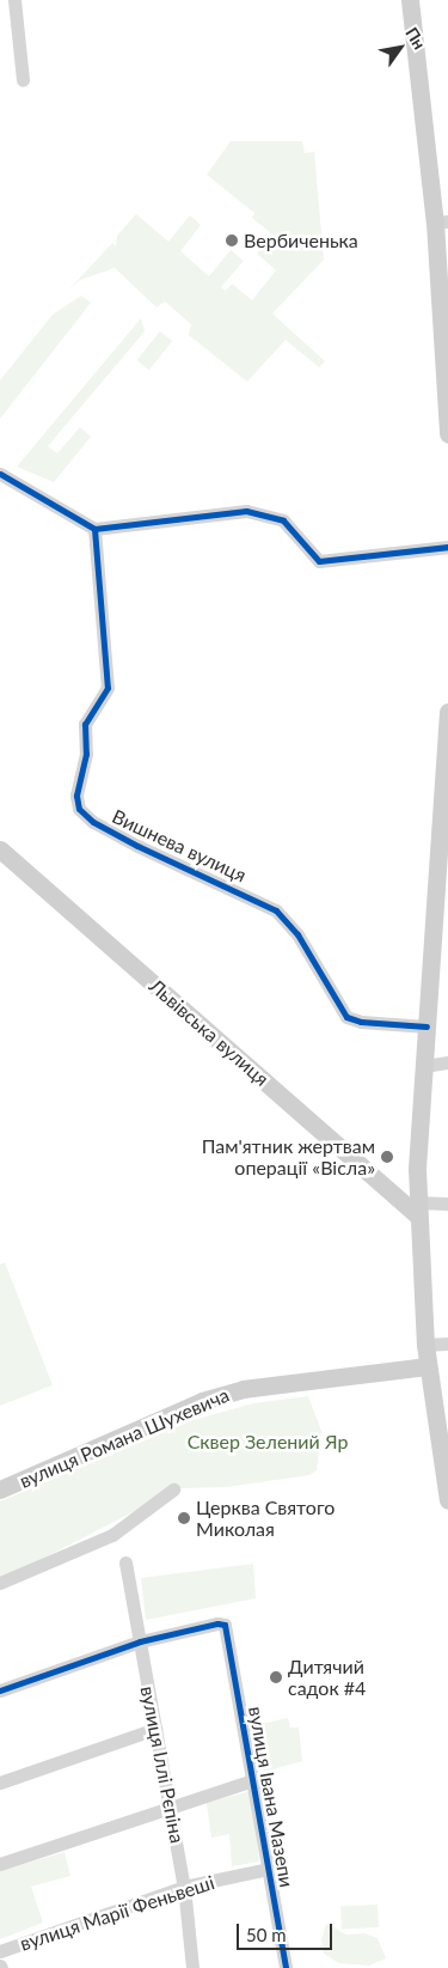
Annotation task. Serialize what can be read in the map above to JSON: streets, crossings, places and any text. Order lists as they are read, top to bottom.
{
  "streets": {
    "main road": ["Львівська вулиця", "вулиця Романа Шухевича"],
    "street": [
      "Вишнева вулиця",
      "вулиця Іллі Рєпіна",
      "вулиця Івана Мазепи",
      "вулиця Марії Феньвеші"
    ]
  },
  "crossings": [
    ["вулиця Іллі Рєпіна", "вулиця Івана Мазепи"],
    ["вулиця Іллі Рєпіна", "вулиця Марії Феньвеші"],
    ["вулиця Івана Мазепи", "вулиця Марії Феньвеші"]
  ],
  "parks": ["Сквер Зелений Яр"],
  "places": [
    "Вербиченька",
    "Пам'ятник жертвам операції «Вісла»",
    "Церква Святого Миколая",
    "Дитячий садок #4"
  ],
  "scale_bar": "50 m",
  "north": "top right"
}
